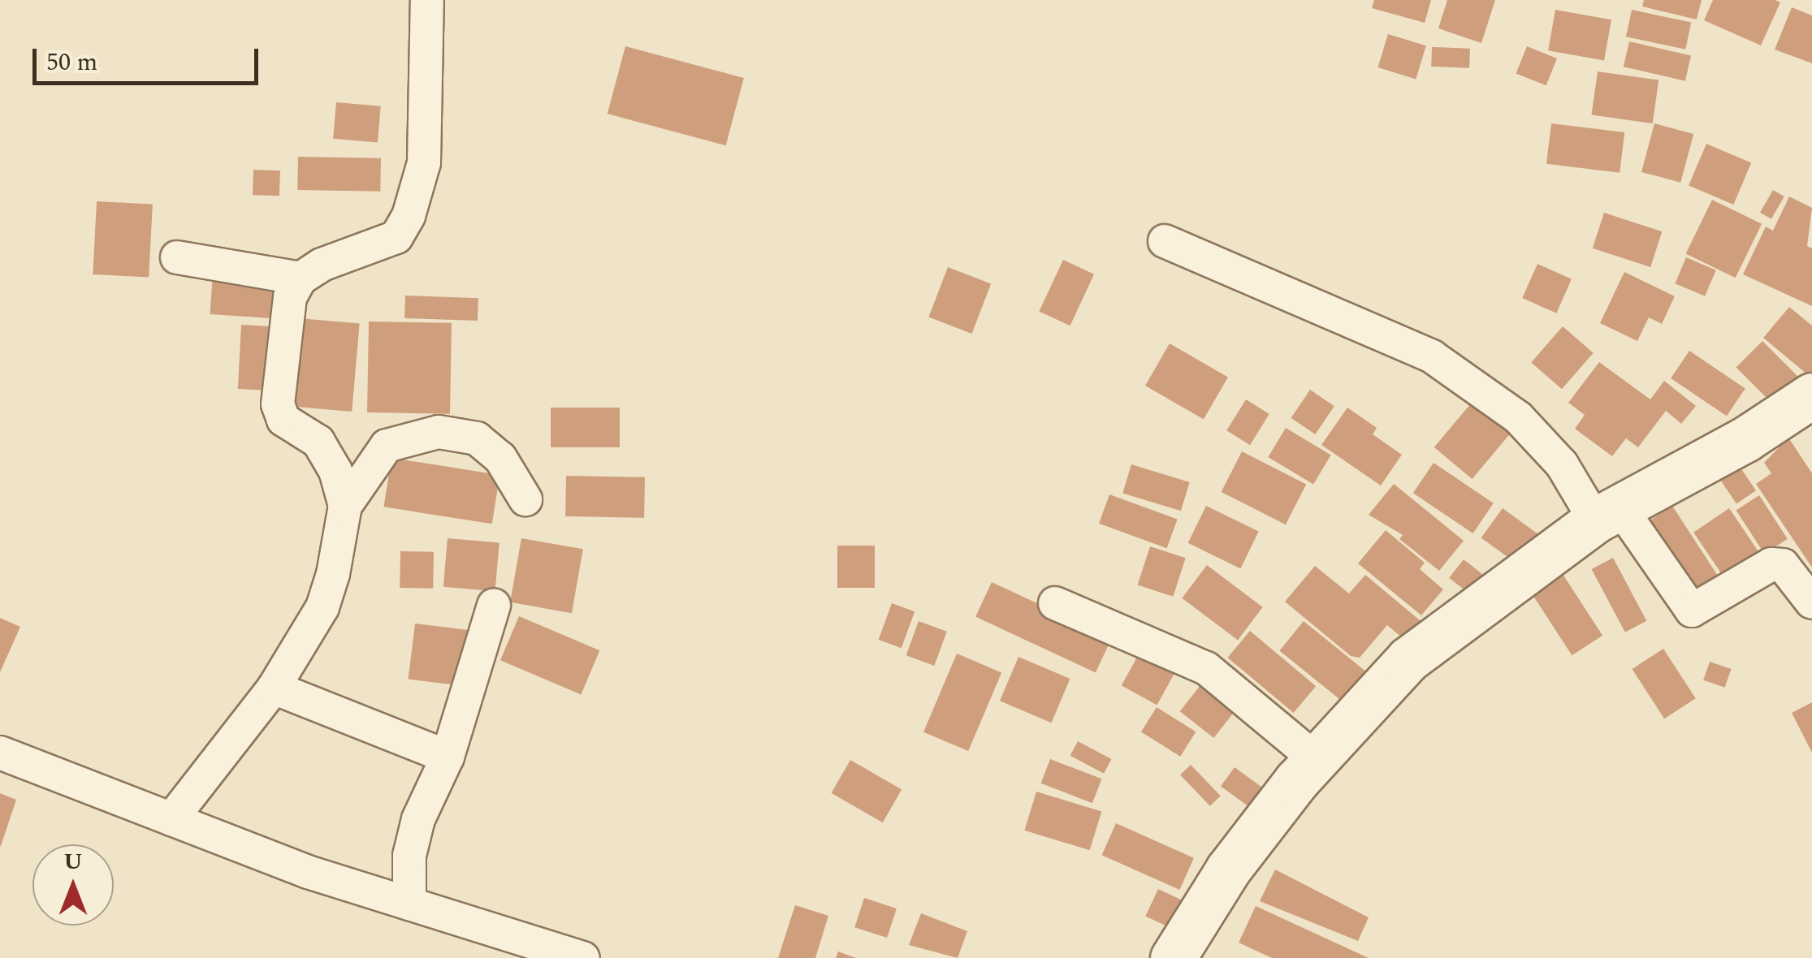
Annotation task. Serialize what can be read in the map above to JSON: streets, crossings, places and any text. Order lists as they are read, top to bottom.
{
  "scale_bar": "50 m",
  "north": "top"
}
